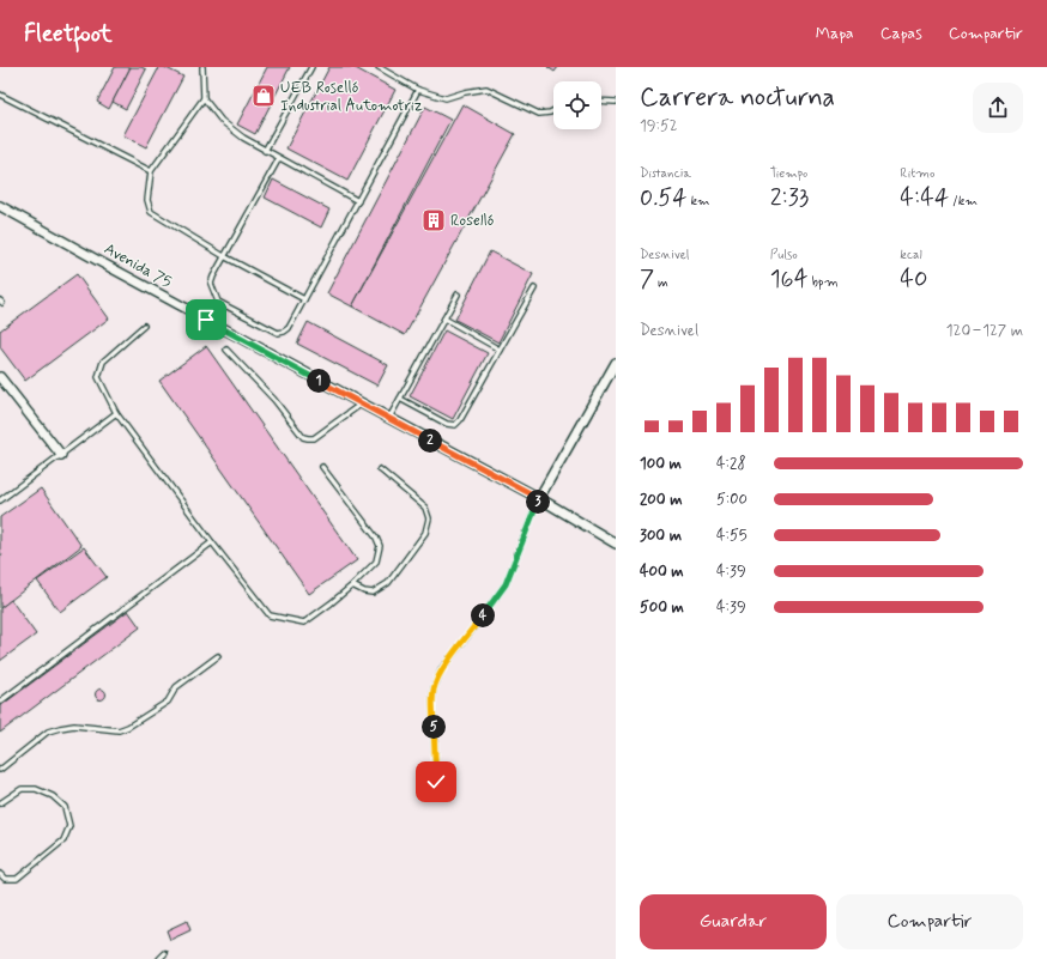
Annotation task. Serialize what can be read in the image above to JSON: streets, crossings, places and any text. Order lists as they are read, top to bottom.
{
  "streets": {
    "street": ["Avenida 75"]
  },
  "places": {
    "shop": ["UEB Roselló Industrial Automotriz"],
    "building": ["Roselló"]
  },
  "page": {
    "header": "Fleetfoot",
    "nav": ["Mapa", "Capas", "Compartir"],
    "heading": ["Carrera nocturna", "19:52"],
    "stats": [
      ["Distancia", "0.54 km"],
      ["Tiempo", "2:33"],
      ["Ritmo", "4:44 /km"],
      ["Desnivel", "7 m"],
      ["Pulso", "164 bpm"],
      ["kcal", "40"]
    ],
    "chart": ["Desnivel", "120–127 m"],
    "pins": [
      "1",
      "2",
      "3",
      "4",
      "5"
    ],
    "list": [
      {
        "name": "100 m",
        "note": "4:28"
      },
      {
        "name": "200 m",
        "note": "5:00"
      },
      {
        "name": "300 m",
        "note": "4:55"
      },
      {
        "name": "400 m",
        "note": "4:39"
      },
      {
        "name": "500 m",
        "note": "4:39"
      }
    ],
    "buttons": ["Guardar", "Compartir"]
  }
}
